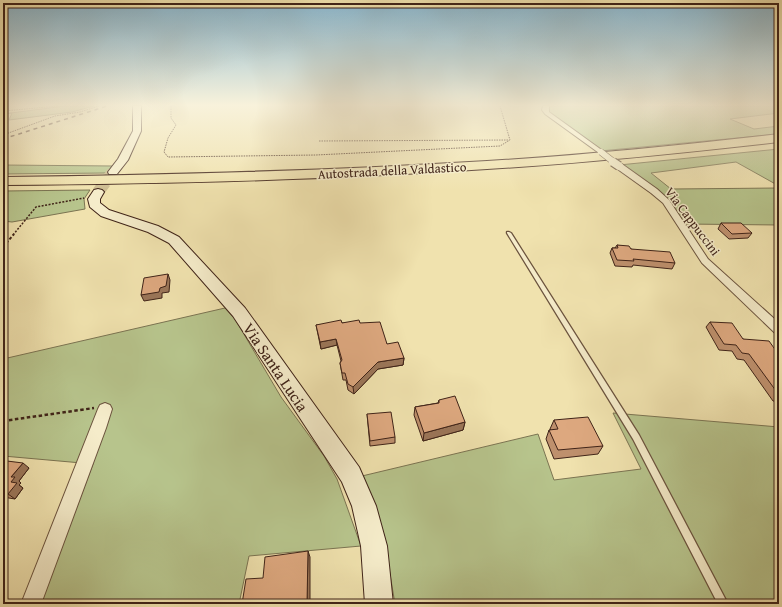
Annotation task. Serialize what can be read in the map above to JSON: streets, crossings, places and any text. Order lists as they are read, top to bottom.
{
  "streets": {
    "highway": ["Autostrada della Valdastico"],
    "street": ["Via Cappuccini", "Via Santa Lucia"]
  }
}
